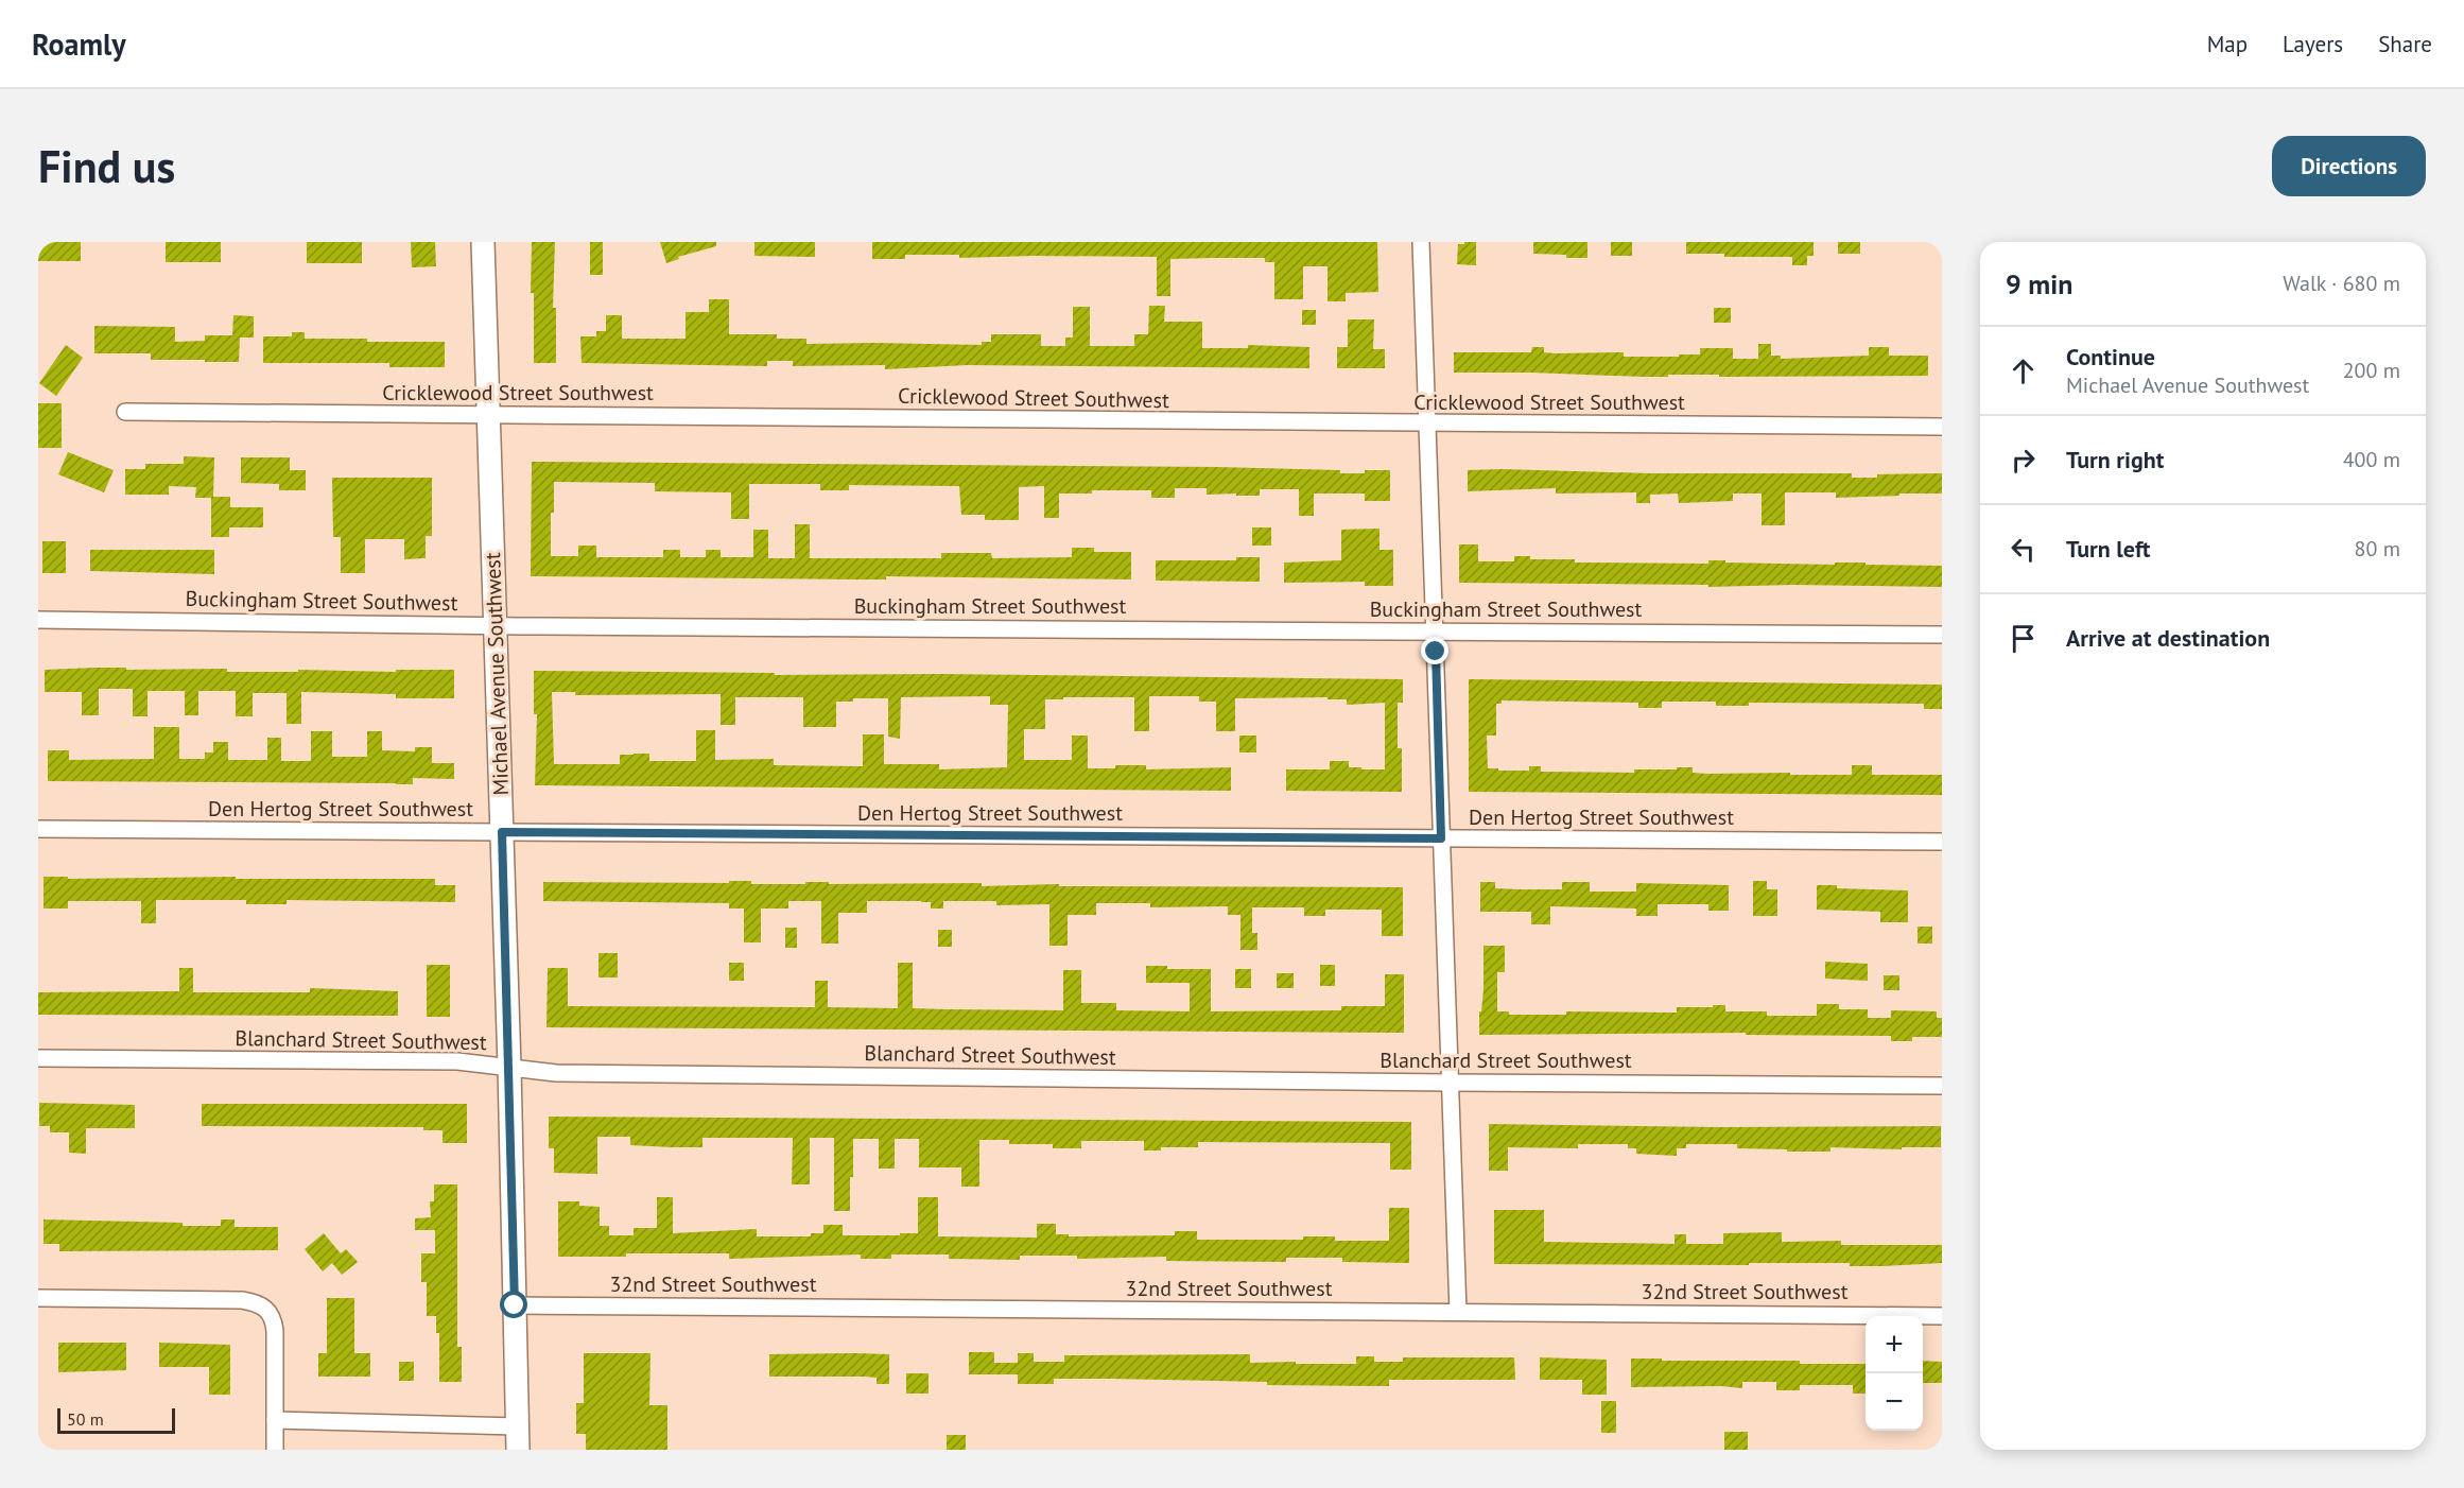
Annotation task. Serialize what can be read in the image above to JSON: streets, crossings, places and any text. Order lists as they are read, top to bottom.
{
  "streets": {
    "street": [
      "Cricklewood Street Southwest",
      "Buckingham Street Southwest",
      "Michael Avenue Southwest",
      "Den Hertog Street Southwest",
      "Blanchard Street Southwest",
      "32nd Street Southwest"
    ]
  },
  "crossings": [
    ["Cricklewood Street Southwest", "Michael Avenue Southwest"],
    ["Buckingham Street Southwest", "Michael Avenue Southwest"],
    ["Michael Avenue Southwest", "Den Hertog Street Southwest"],
    ["Michael Avenue Southwest", "Blanchard Street Southwest"],
    ["Michael Avenue Southwest", "32nd Street Southwest"]
  ],
  "scale_bar": "50 m",
  "page": {
    "header": "Roamly",
    "nav": ["Map", "Layers", "Share"],
    "buttons": "Directions",
    "title": "Find us",
    "heading": ["9 min", "Walk · 680 m"],
    "list": [
      ["Continue", "Michael Avenue Southwest", "200 m"],
      ["Turn right", "400 m"],
      ["Turn left", "80 m"],
      "Arrive at destination"
    ],
    "map_buttons": ["+", "−"],
    "scale": "50 m"
  }
}
